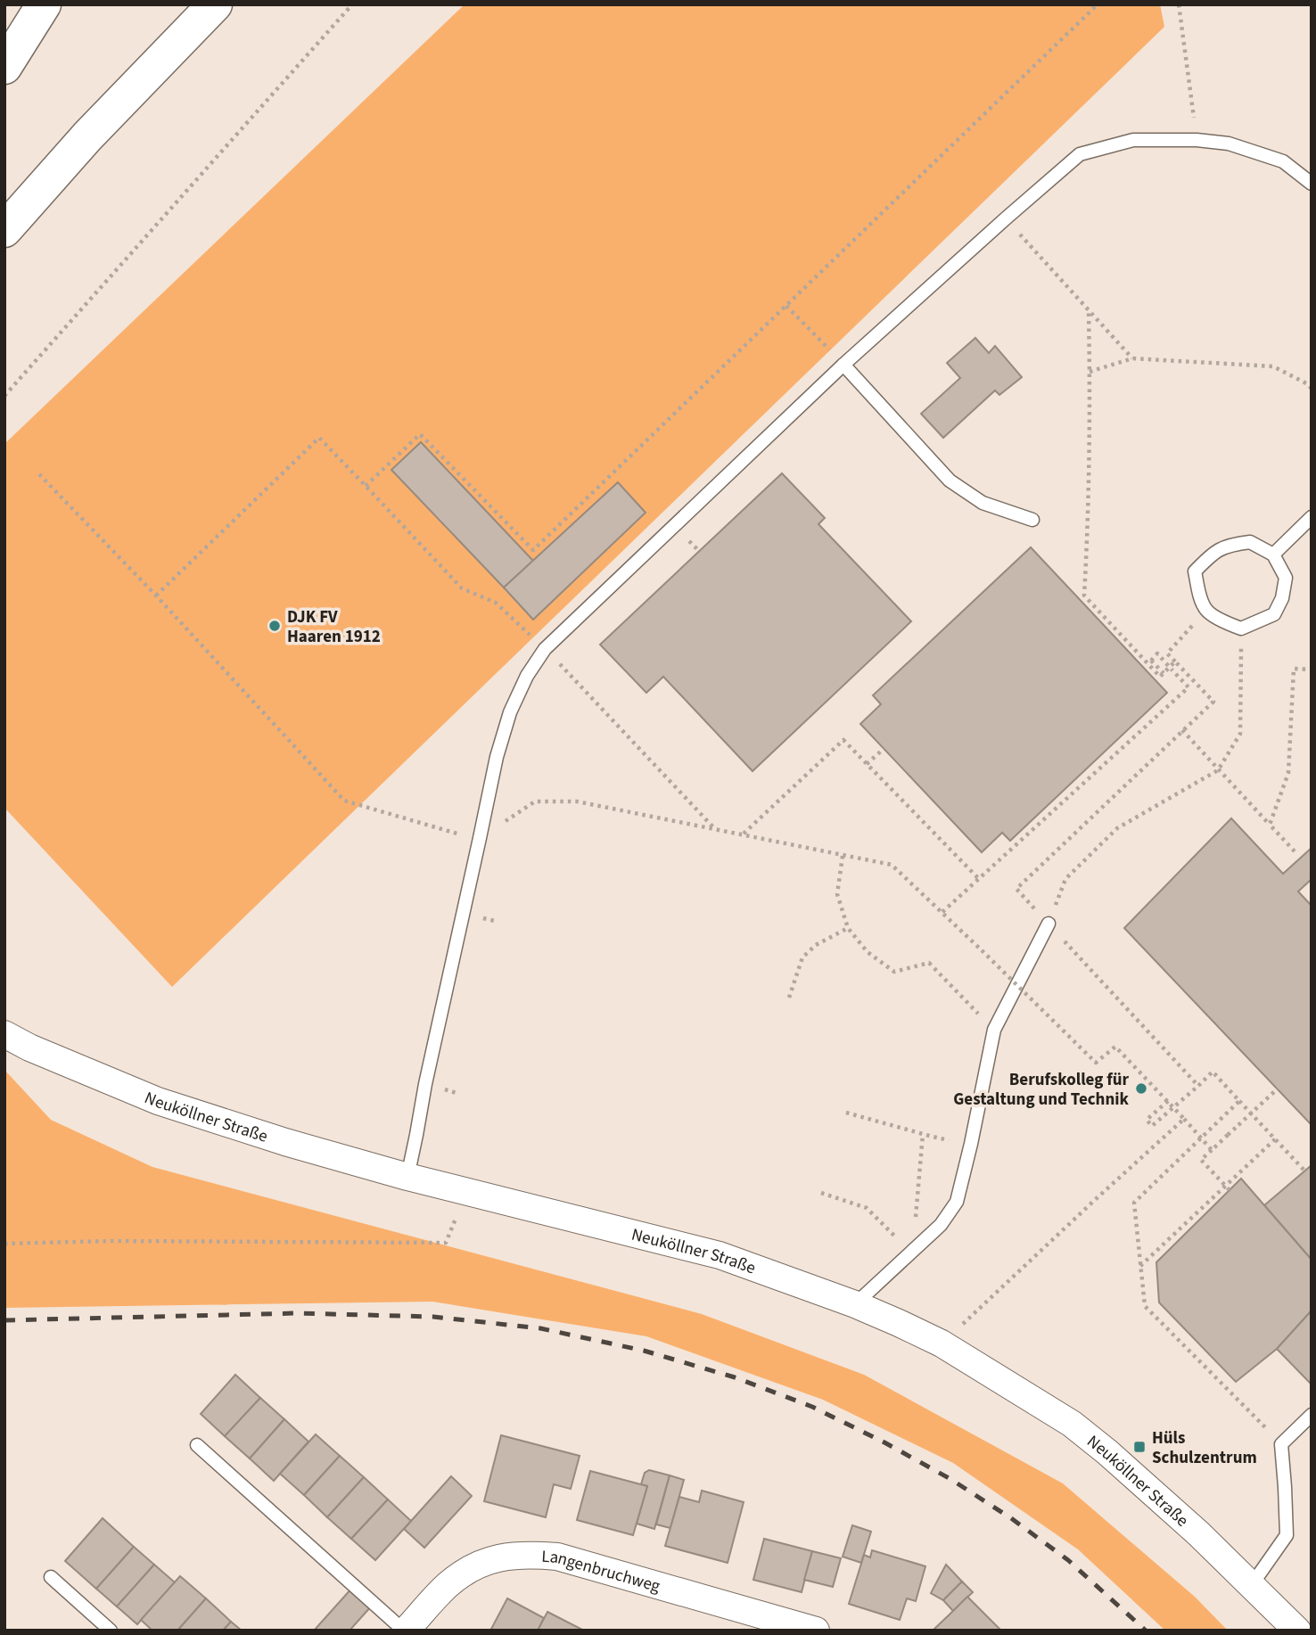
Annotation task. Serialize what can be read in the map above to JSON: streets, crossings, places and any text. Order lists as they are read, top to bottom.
{
  "streets": {
    "street": ["Neuköllner Straße", "Langenbruchweg"]
  },
  "places": {
    "other": ["DJK FV Haaren 1912", "Berufskolleg für Gestaltung und Technik"],
    "transit": ["Hüls Schulzentrum"]
  }
}
